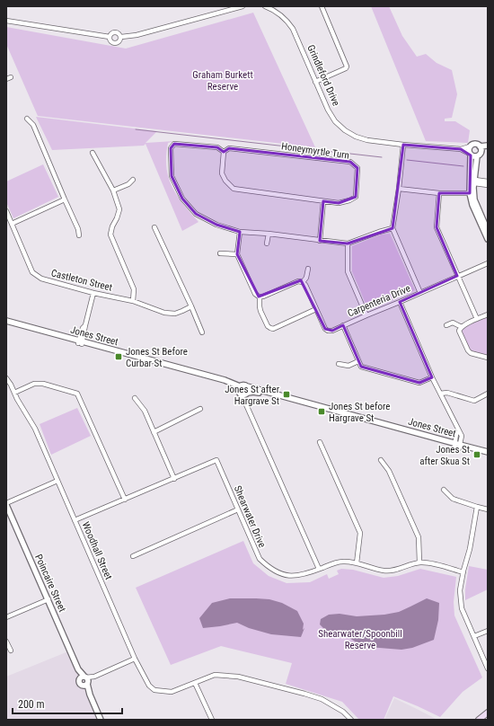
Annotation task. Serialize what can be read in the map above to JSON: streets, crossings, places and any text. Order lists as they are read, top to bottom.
{
  "streets": {
    "street": [
      "Grindleford Drive",
      "Honeymyrtle Turn",
      "Castleton Street",
      "Carpenteria Drive",
      "Jones Street",
      "Shearwater Drive",
      "Woodhall Street",
      "Poincaire Street"
    ]
  },
  "parks": ["Graham Burkett Reserve", "Shearwater/Spoonbill Reserve"],
  "places": {
    "transit": [
      "Jones St Before Curbar St",
      "Jones St after Hargrave St",
      "Jones St before Hargrave St",
      "Jones St after Skua St"
    ]
  },
  "scale_bar": "200 m"
}
